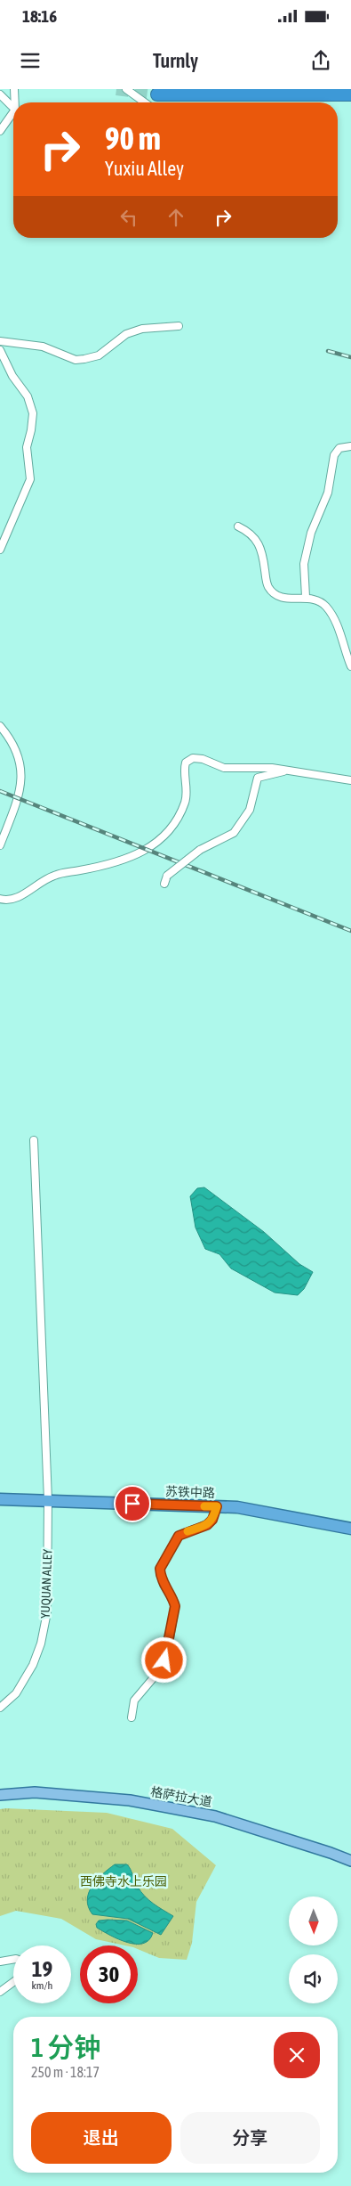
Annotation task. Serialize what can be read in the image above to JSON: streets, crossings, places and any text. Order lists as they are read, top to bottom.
{
  "streets": {
    "highway": ["苏铁中路"],
    "main road": ["格萨拉大道"],
    "street": ["YUQUAN ALLEY"]
  },
  "crossings": [
    ["苏铁中路", "YUQUAN ALLEY"]
  ],
  "parks": ["西佛寺水上乐园"],
  "north": "bottom",
  "page": {
    "status": "18:16",
    "header": "Turnly",
    "turn": ["90 m", "Yuxiu Alley"],
    "speed": "19 km/h",
    "limit": "30",
    "heading": ["1 分钟", "250 m · 18:17"],
    "buttons": ["退出", "分享"]
  }
}
